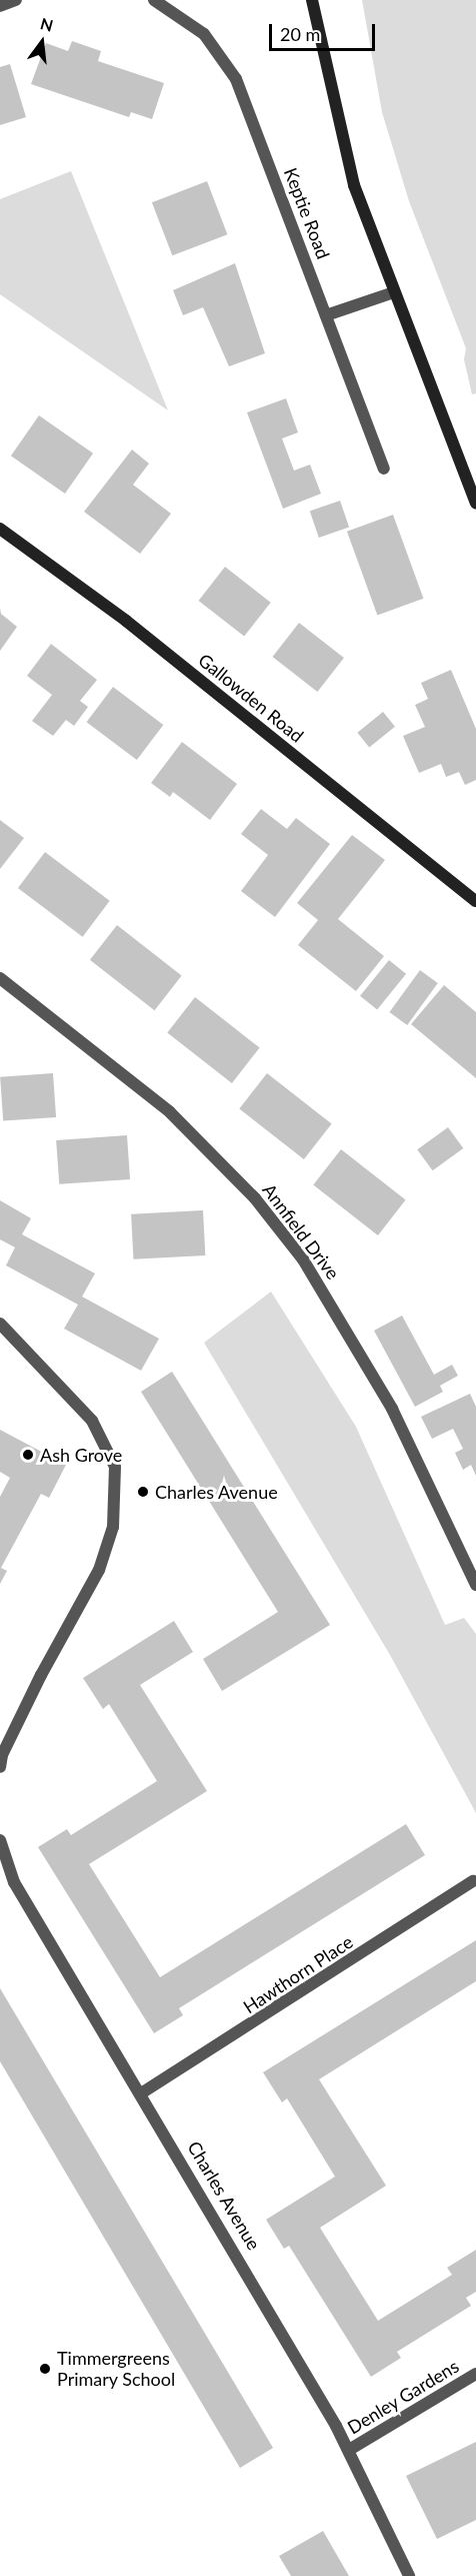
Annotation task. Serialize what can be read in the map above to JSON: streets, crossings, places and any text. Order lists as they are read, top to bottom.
{
  "streets": {
    "street": [
      "Keptie Road",
      "Gallowden Road",
      "Annfield Drive",
      "Hawthorn Place",
      "Charles Avenue",
      "Denley Gardens"
    ]
  },
  "crossings": [
    ["Hawthorn Place", "Charles Avenue"],
    ["Charles Avenue", "Denley Gardens"]
  ],
  "places": ["Ash Grove", "Charles Avenue", "Timmergreens Primary School"],
  "scale_bar": "20 m",
  "north": "top"
}
